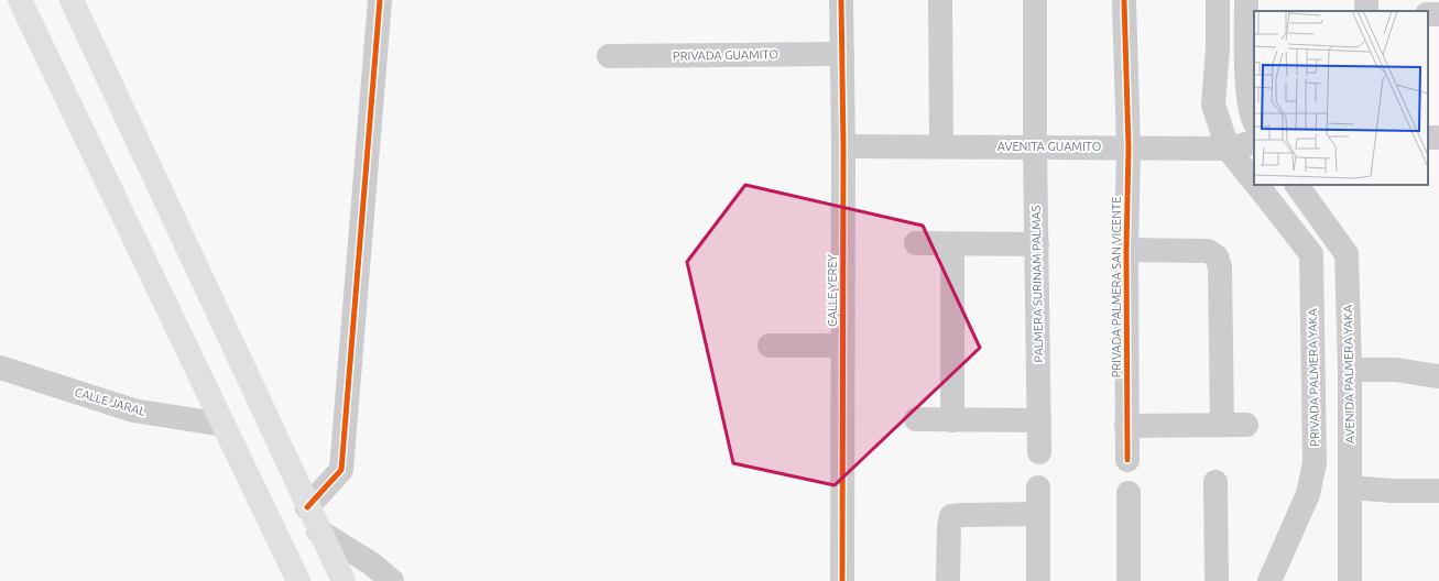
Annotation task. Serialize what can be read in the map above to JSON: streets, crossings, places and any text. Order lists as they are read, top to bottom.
{
  "streets": {
    "street": [
      "PRIVADA GUAMITO",
      "AVENITA GUAMITO",
      "PALMERA SURINAM PALMAS",
      "PRIVADA PALMERA SAN VICENTE",
      "CALLE YEREY",
      "AVENIDA PALMERA YAKA",
      "PRIVADA PALMERA YAKA",
      "CALLE JARAL"
    ]
  },
  "crossings": [
    ["PRIVADA GUAMITO", "CALLE YEREY"],
    ["AVENITA GUAMITO", "PALMERA SURINAM PALMAS"],
    ["AVENITA GUAMITO", "PRIVADA PALMERA SAN VICENTE"],
    ["AVENITA GUAMITO", "CALLE YEREY"],
    ["AVENITA GUAMITO", "PRIVADA PALMERA YAKA"]
  ]
}
